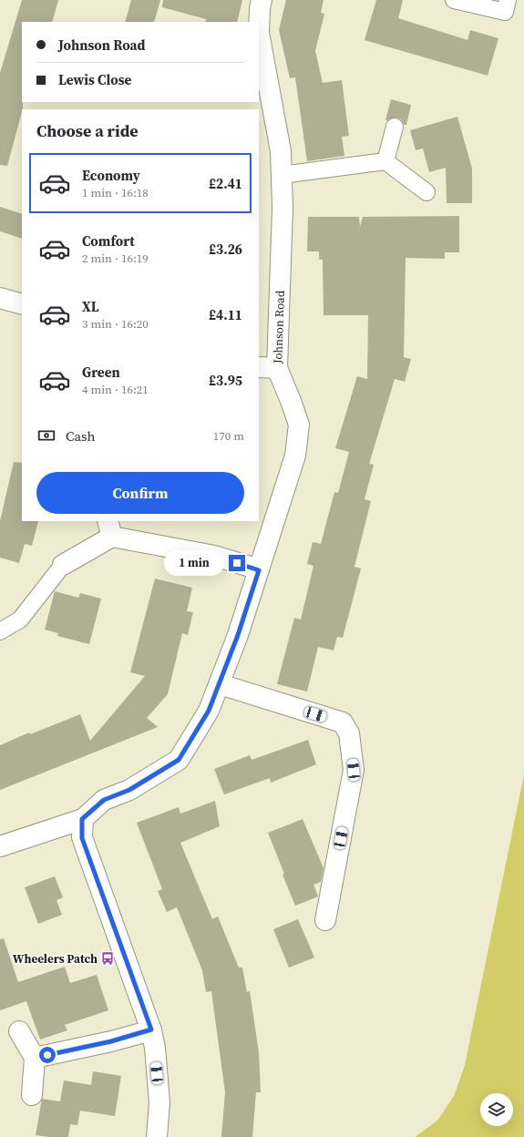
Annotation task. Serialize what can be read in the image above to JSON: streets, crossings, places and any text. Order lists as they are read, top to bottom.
{
  "streets": {
    "street": ["Johnson Road"]
  },
  "places": {
    "bus stop": ["Wheelers Patch"]
  },
  "page": {
    "banner": ["Johnson Road", "Lewis Close"],
    "heading": "Choose a ride",
    "list": [
      {
        "name": "Economy",
        "note": "1 min · 16:18",
        "value": "£2.41"
      },
      {
        "name": "Comfort",
        "note": "2 min · 16:19",
        "value": "£3.26"
      },
      {
        "name": "XL",
        "note": "3 min · 16:20",
        "value": "£4.11"
      },
      {
        "name": "Green",
        "note": "4 min · 16:21",
        "value": "£3.95"
      }
    ],
    "pay": ["Cash", "170 m"],
    "buttons": "Confirm",
    "bubble": "1 min"
  }
}
